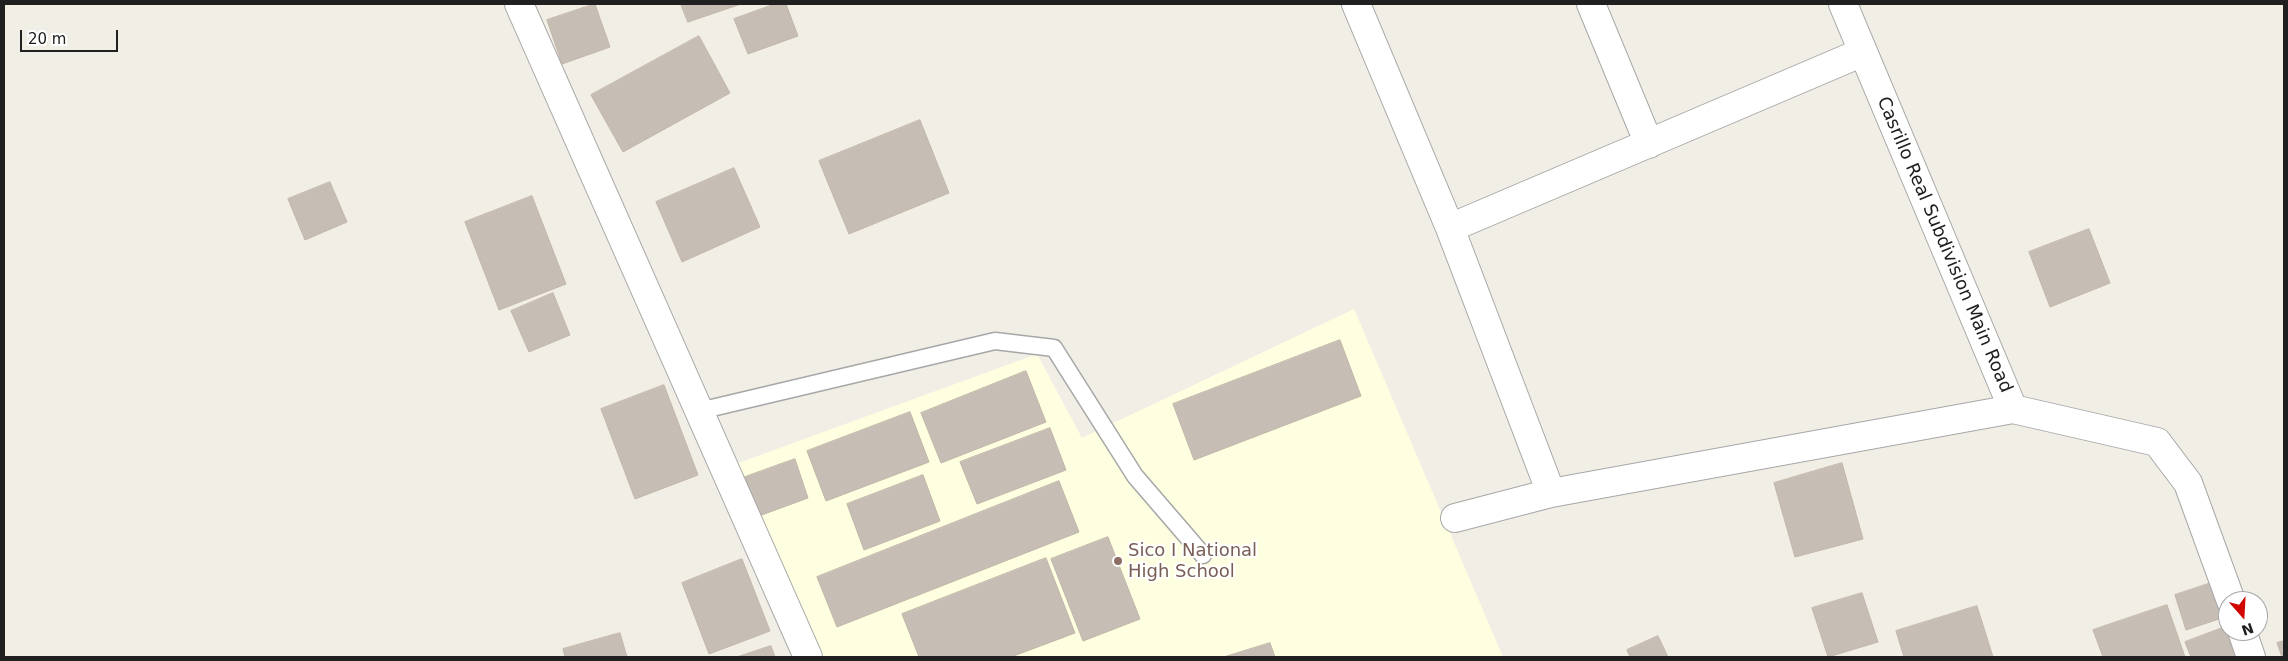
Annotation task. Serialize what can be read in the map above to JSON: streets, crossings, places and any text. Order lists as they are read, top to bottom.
{
  "streets": {
    "street": ["Casrillo Real Subdivision Main Road"]
  },
  "places": ["Sico Ⅰ National High School"],
  "scale_bar": "20 m",
  "north": "bottom"
}
